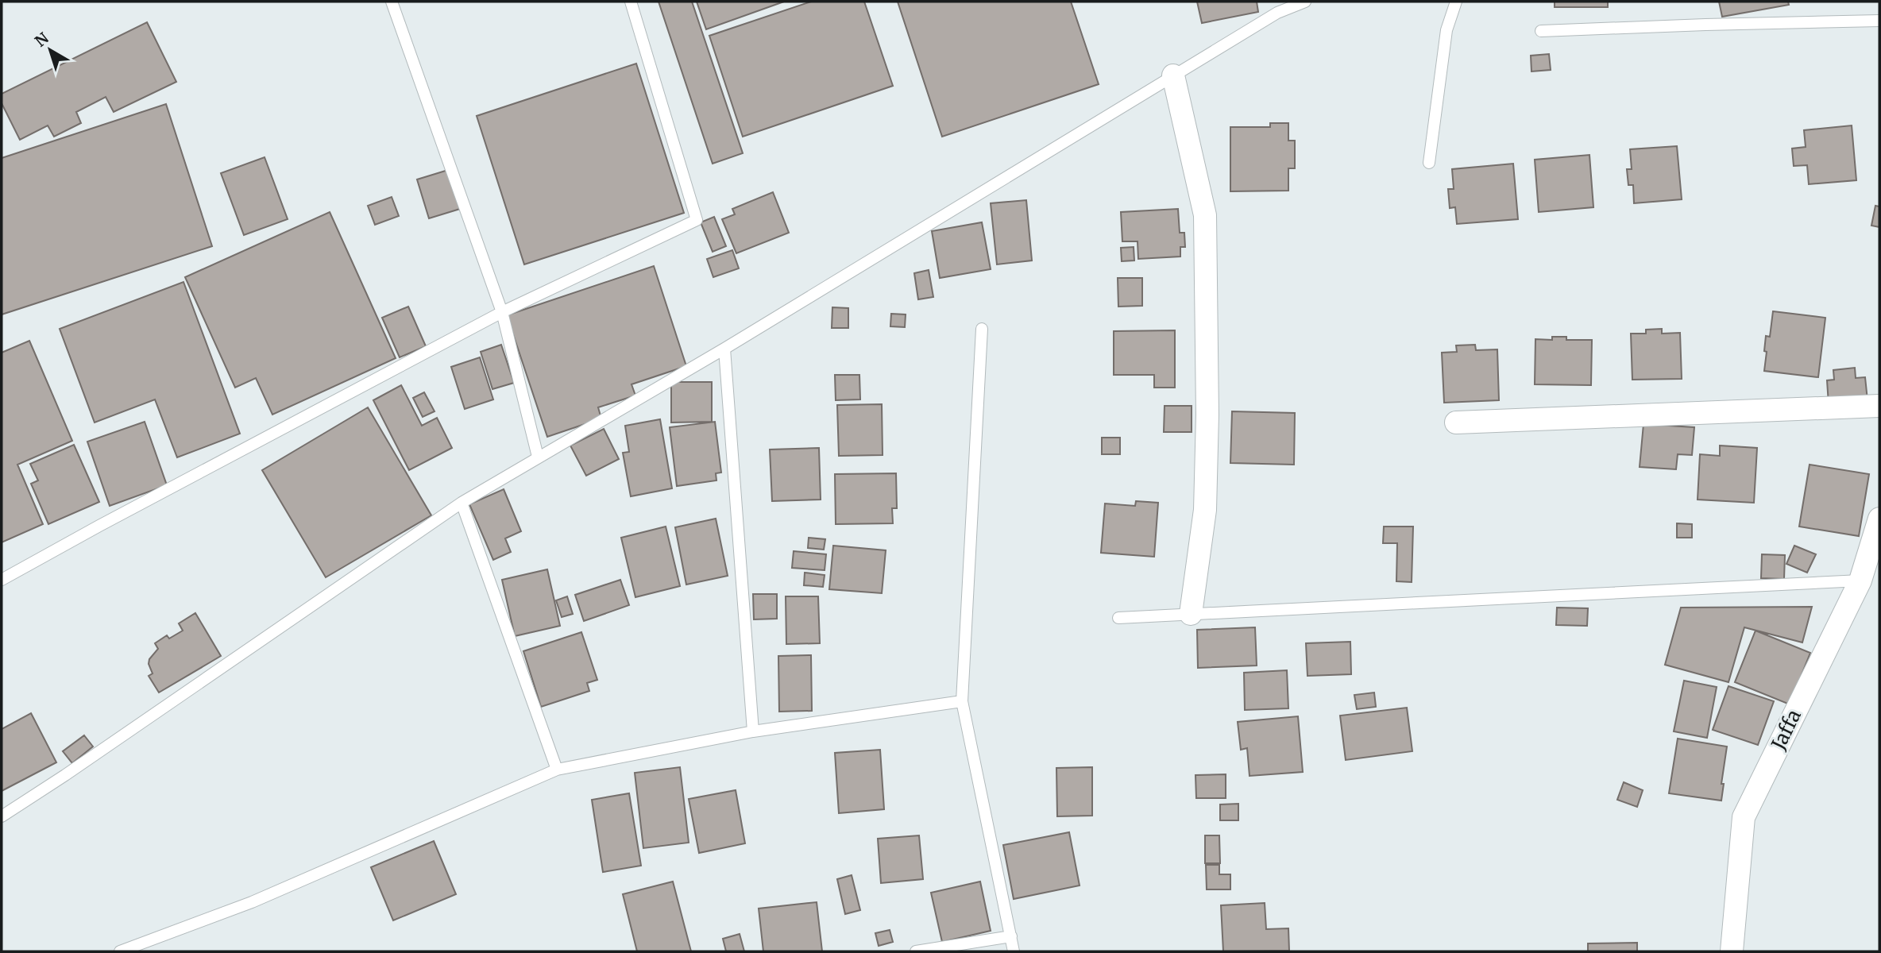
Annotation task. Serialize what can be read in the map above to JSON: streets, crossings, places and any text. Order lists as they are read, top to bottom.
{
  "streets": {
    "street": ["Jaffa"]
  },
  "north": "top left"
}
